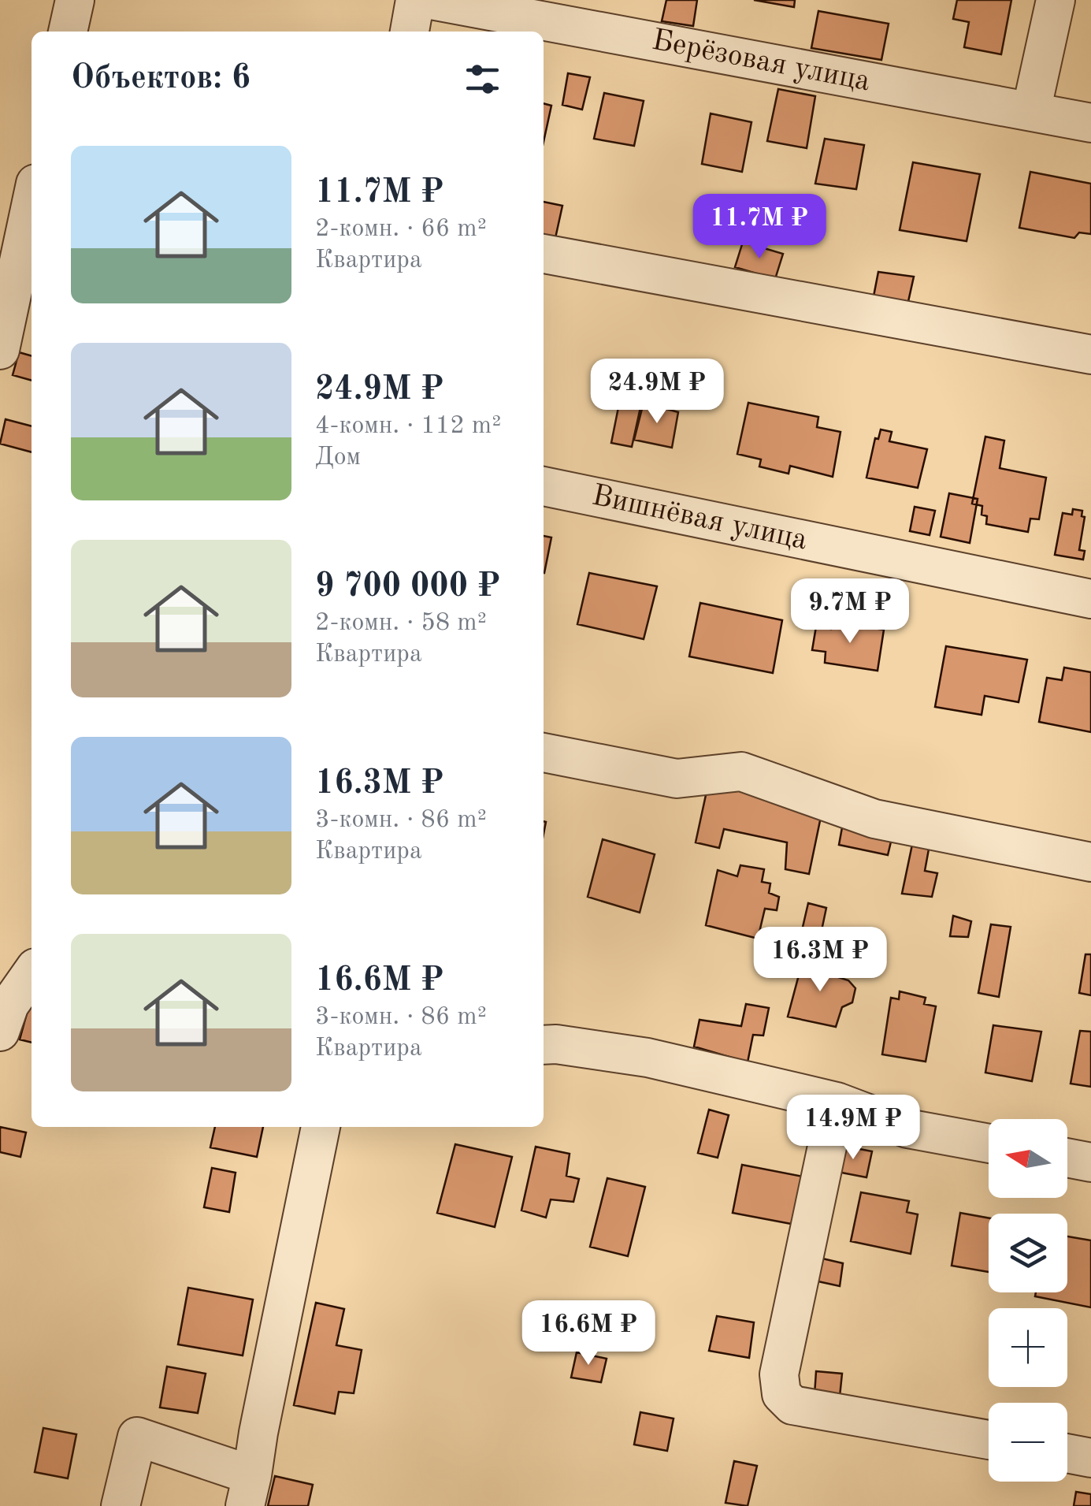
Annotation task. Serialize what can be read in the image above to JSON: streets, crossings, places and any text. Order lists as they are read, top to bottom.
{
  "streets": {
    "street": ["Берёзовая улица", "Вишнёвая улица"]
  },
  "north": "left",
  "page": {
    "heading": "Объектов: 6",
    "list": [
      {
        "name": "11.7M ₽",
        "note": "2-комн. · 66 m² · Квартира"
      },
      {
        "name": "24.9M ₽",
        "note": "4-комн. · 112 m² · Дом"
      },
      {
        "name": "9 700 000 ₽",
        "note": "2-комн. · 58 m² · Квартира"
      },
      {
        "name": "16.3M ₽",
        "note": "3-комн. · 86 m² · Квартира"
      },
      {
        "name": "16.6M ₽",
        "note": "3-комн. · 86 m² · Квартира"
      }
    ],
    "price": [
      "11.7M ₽",
      "24.9M ₽",
      "9.7M ₽",
      "16.3M ₽",
      "14.9M ₽",
      "16.6M ₽"
    ],
    "map_buttons": ["+", "−"]
  }
}
